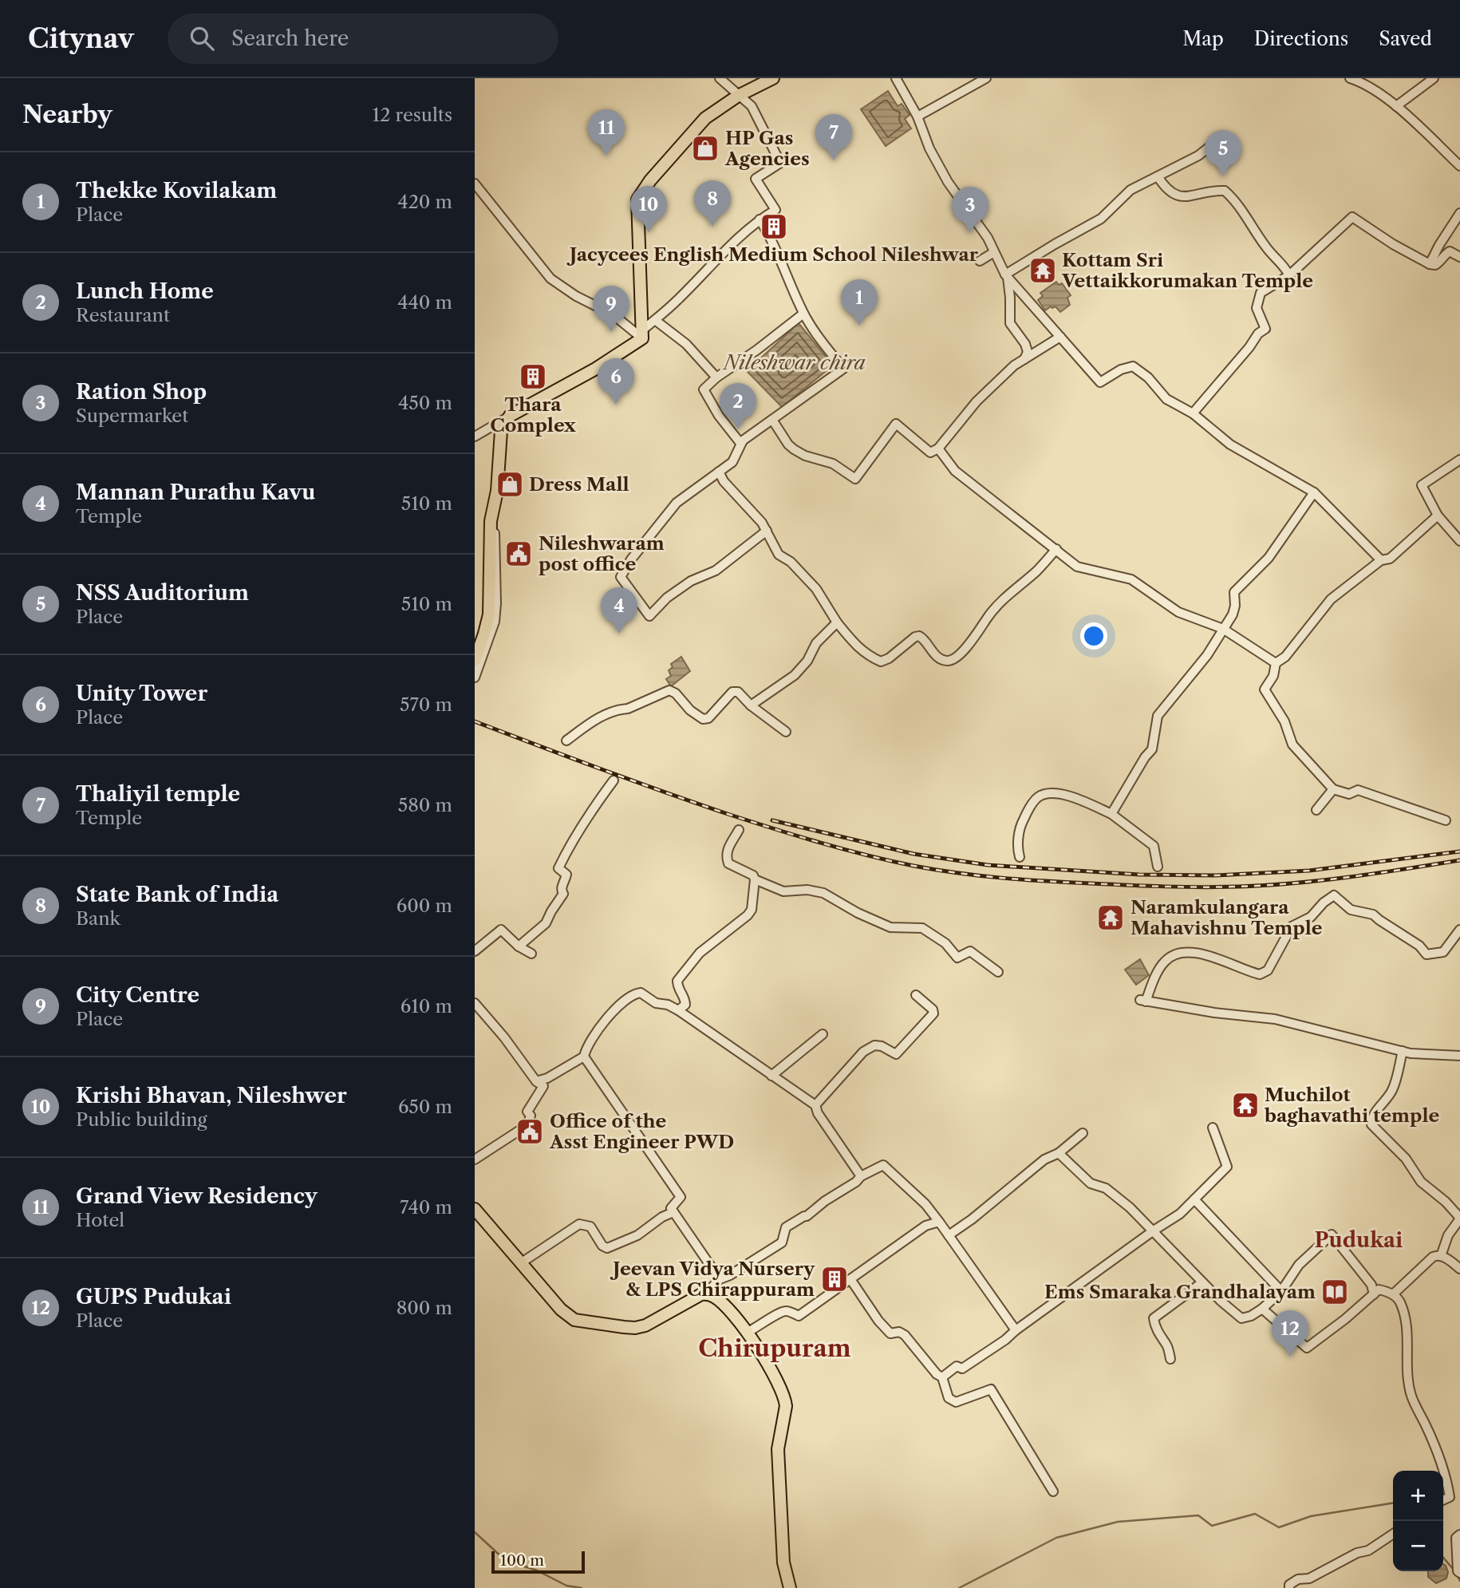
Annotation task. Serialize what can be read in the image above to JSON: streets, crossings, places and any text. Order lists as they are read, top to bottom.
{
  "districts": ["Pudukai", "Chirupuram"],
  "water": ["Nileshwar chira"],
  "places": {
    "shop": ["HP Gas Agencies", "Dress Mall"],
    "building": ["Jacycees English Medium School Nileshwar", "Thara Complex", "Jeevan Vidya Nursery & LPS Chirappuram"],
    "temple": ["Kottam Sri Vettaikkorumakan Temple", "Naramkulangara Mahavishnu Temple", "Muchilot baghavathi temple"],
    "public building": ["Nileshwaram post office", "Office of the Asst Engineer PWD"],
    "library": ["Ems Smaraka Grandhalayam"]
  },
  "scale_bar": "100 m",
  "page": {
    "header": "Citynav",
    "search": "Search here",
    "nav": ["Map", "Directions", "Saved"],
    "heading": ["Nearby", "12 results"],
    "pins": [
      "11",
      "7",
      "5",
      "8",
      "10",
      "3",
      "1",
      "9",
      "6",
      "2",
      "4",
      "12"
    ],
    "list": [
      {
        "mark": "1",
        "name": "Thekke Kovilakam",
        "note": "Place",
        "value": "420 m"
      },
      {
        "mark": "2",
        "name": "Lunch Home",
        "note": "Restaurant",
        "value": "440 m"
      },
      {
        "mark": "3",
        "name": "Ration Shop",
        "note": "Supermarket",
        "value": "450 m"
      },
      {
        "mark": "4",
        "name": "Mannan Purathu Kavu",
        "note": "Temple",
        "value": "510 m"
      },
      {
        "mark": "5",
        "name": "NSS Auditorium",
        "note": "Place",
        "value": "510 m"
      },
      {
        "mark": "6",
        "name": "Unity Tower",
        "note": "Place",
        "value": "570 m"
      },
      {
        "mark": "7",
        "name": "Thaliyil temple",
        "note": "Temple",
        "value": "580 m"
      },
      {
        "mark": "8",
        "name": "State Bank of India",
        "note": "Bank",
        "value": "600 m"
      },
      {
        "mark": "9",
        "name": "City Centre",
        "note": "Place",
        "value": "610 m"
      },
      {
        "mark": "10",
        "name": "Krishi Bhavan, Nileshwer",
        "note": "Public building",
        "value": "650 m"
      },
      {
        "mark": "11",
        "name": "Grand View Residency",
        "note": "Hotel",
        "value": "740 m"
      },
      {
        "mark": "12",
        "name": "GUPS Pudukai",
        "note": "Place",
        "value": "800 m"
      }
    ],
    "map_buttons": ["+", "−"],
    "scale": "100 m"
  }
}
